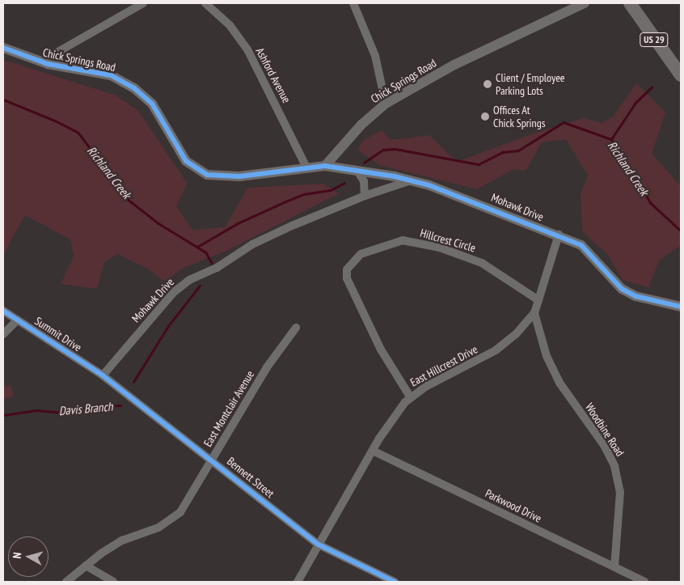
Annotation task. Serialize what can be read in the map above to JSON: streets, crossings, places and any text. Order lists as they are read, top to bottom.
{
  "streets": {
    "main road": ["US 29"],
    "street": [
      "Chick Springs Road",
      "Ashford Avenue",
      "Mohawk Drive",
      "Hillcrest Circle",
      "Summit Drive",
      "East Hillcrest Drive",
      "East Montclair Avenue",
      "Woodbine Road",
      "Bennett Street",
      "Parkwood Drive"
    ]
  },
  "crossings": [
    ["Chick Springs Road", "Ashford Avenue"],
    ["Chick Springs Road", "Mohawk Drive"],
    ["Mohawk Drive", "Summit Drive"],
    ["Mohawk Drive", "East Hillcrest Drive"],
    ["Mohawk Drive", "Bennett Street"],
    ["Hillcrest Circle", "East Hillcrest Drive"],
    ["Summit Drive", "Bennett Street"],
    ["East Hillcrest Drive", "Woodbine Road"],
    ["East Hillcrest Drive", "Bennett Street"],
    ["East Hillcrest Drive", "Parkwood Drive"],
    ["East Montclair Avenue", "Bennett Street"],
    ["Woodbine Road", "Parkwood Drive"]
  ],
  "water": ["Richland Creek", "Davis Branch"],
  "places": ["Client / Employee Parking Lots", "Offices At Chick Springs"],
  "north": "left"
}
